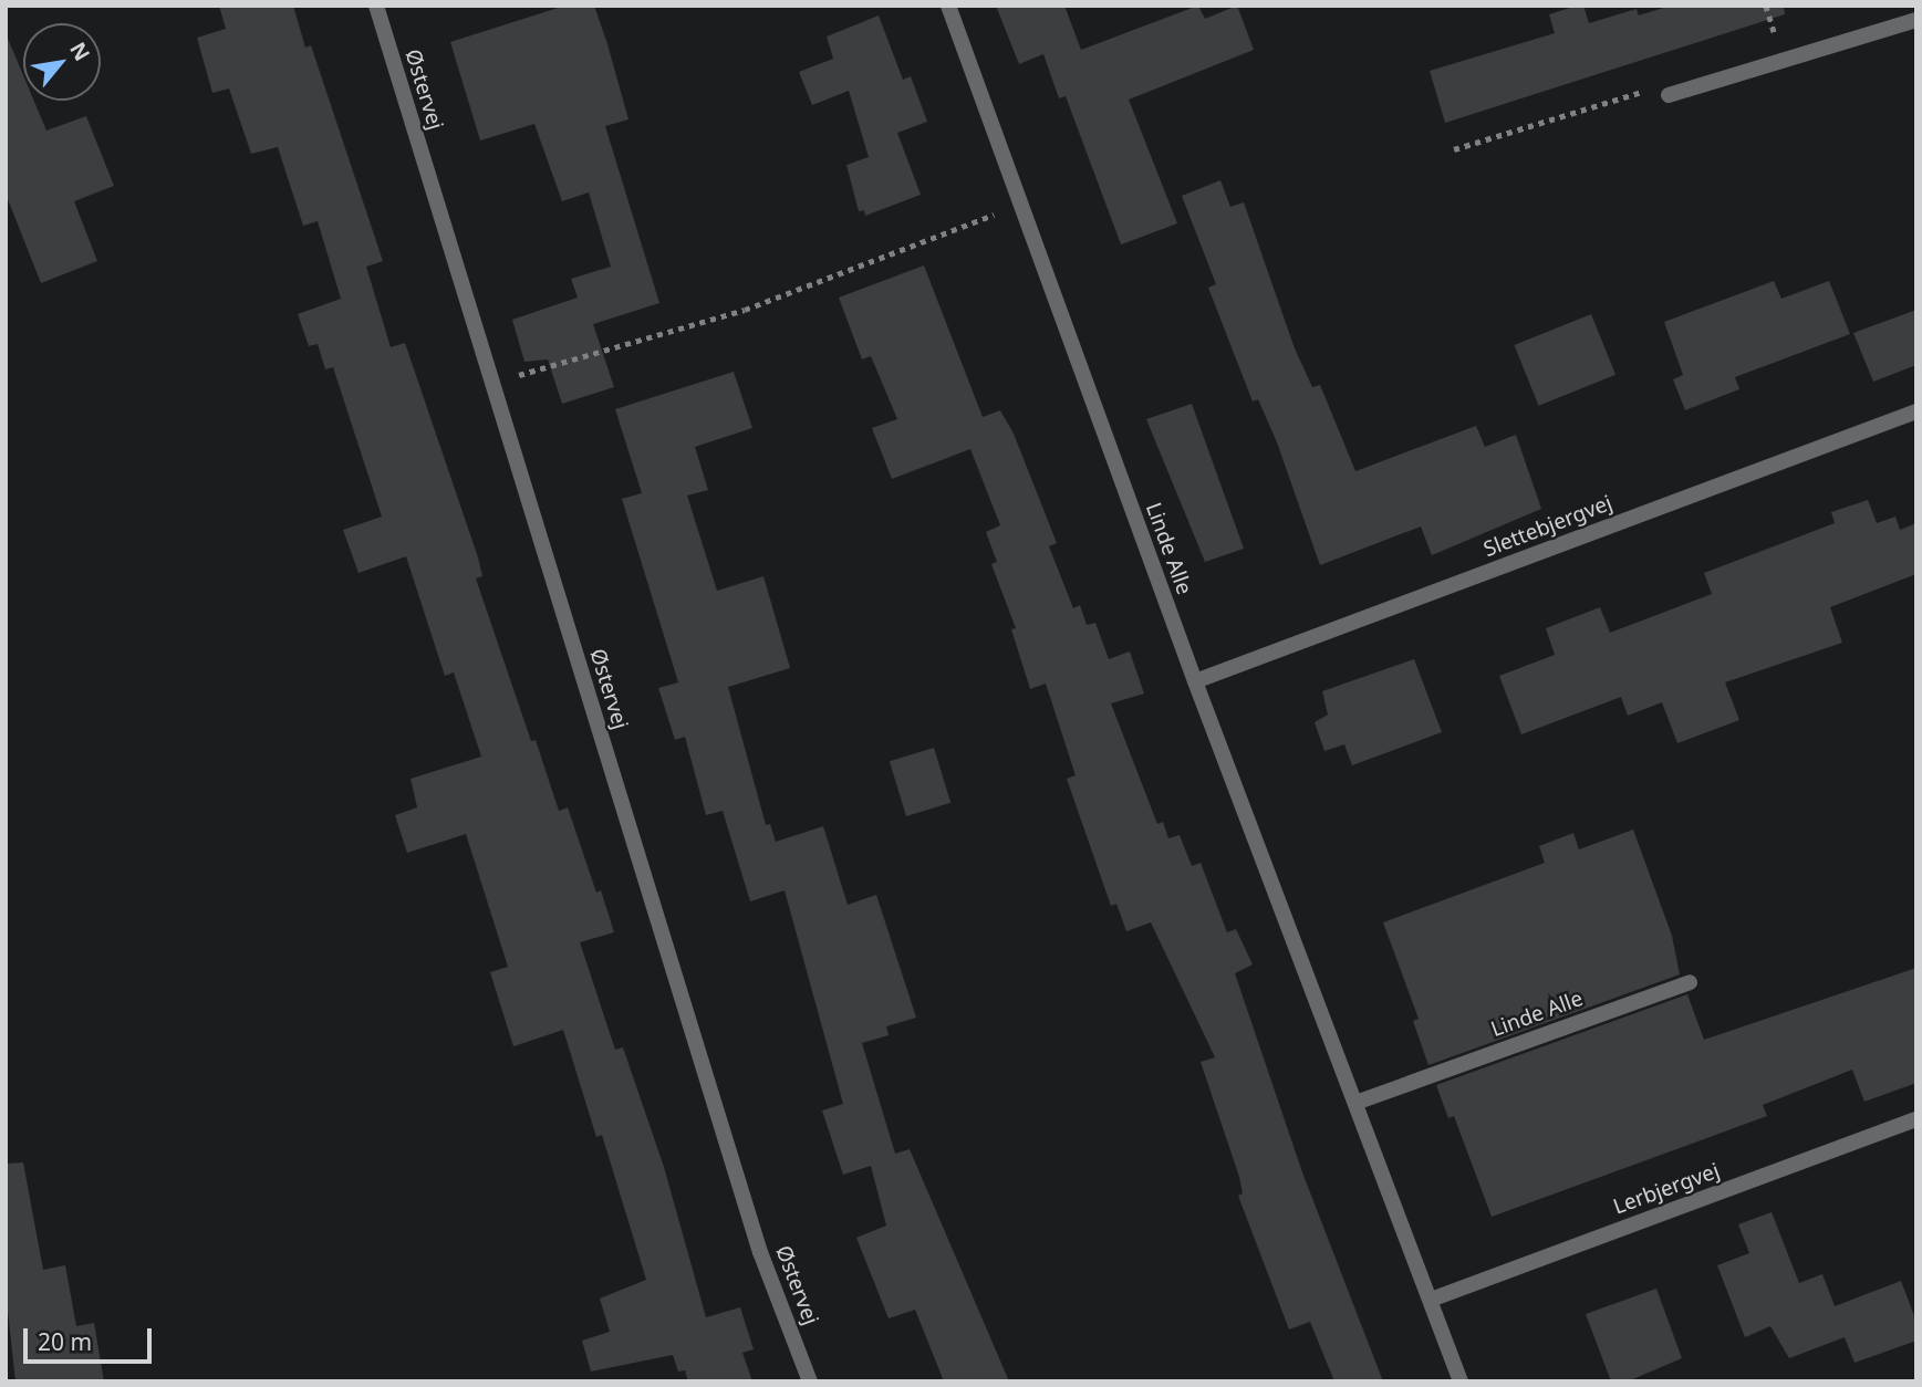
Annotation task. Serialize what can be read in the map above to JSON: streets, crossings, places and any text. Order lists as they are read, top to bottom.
{
  "streets": {
    "street": [
      "Østervej",
      "Slettebjergvej",
      "Linde Alle",
      "Lerbjergvej"
    ]
  },
  "crossings": [
    ["Slettebjergvej", "Linde Alle"],
    ["Linde Alle", "Lerbjergvej"]
  ],
  "scale_bar": "20 m",
  "north": "top right"
}
